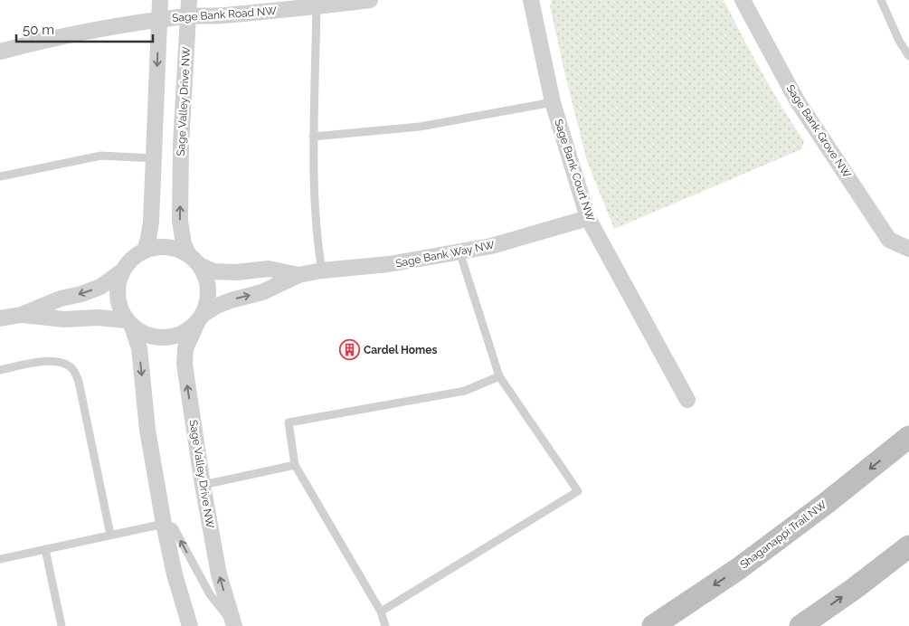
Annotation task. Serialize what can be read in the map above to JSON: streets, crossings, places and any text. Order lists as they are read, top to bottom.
{
  "streets": {
    "main road": ["Shaganappi Trail NW"],
    "street": [
      "Sage Bank Road NW",
      "Sage Valley Drive NW",
      "Sage Bank Grove NW",
      "Sage Bank Court NW",
      "Sage Bank Way NW"
    ]
  },
  "crossings": [
    ["Sage Bank Road NW", "Sage Valley Drive NW"],
    ["Sage Valley Drive NW", "Sage Bank Way NW"],
    ["Sage Bank Court NW", "Sage Bank Way NW"]
  ],
  "places": {
    "building": ["Cardel Homes"]
  },
  "scale_bar": "50 m"
}
